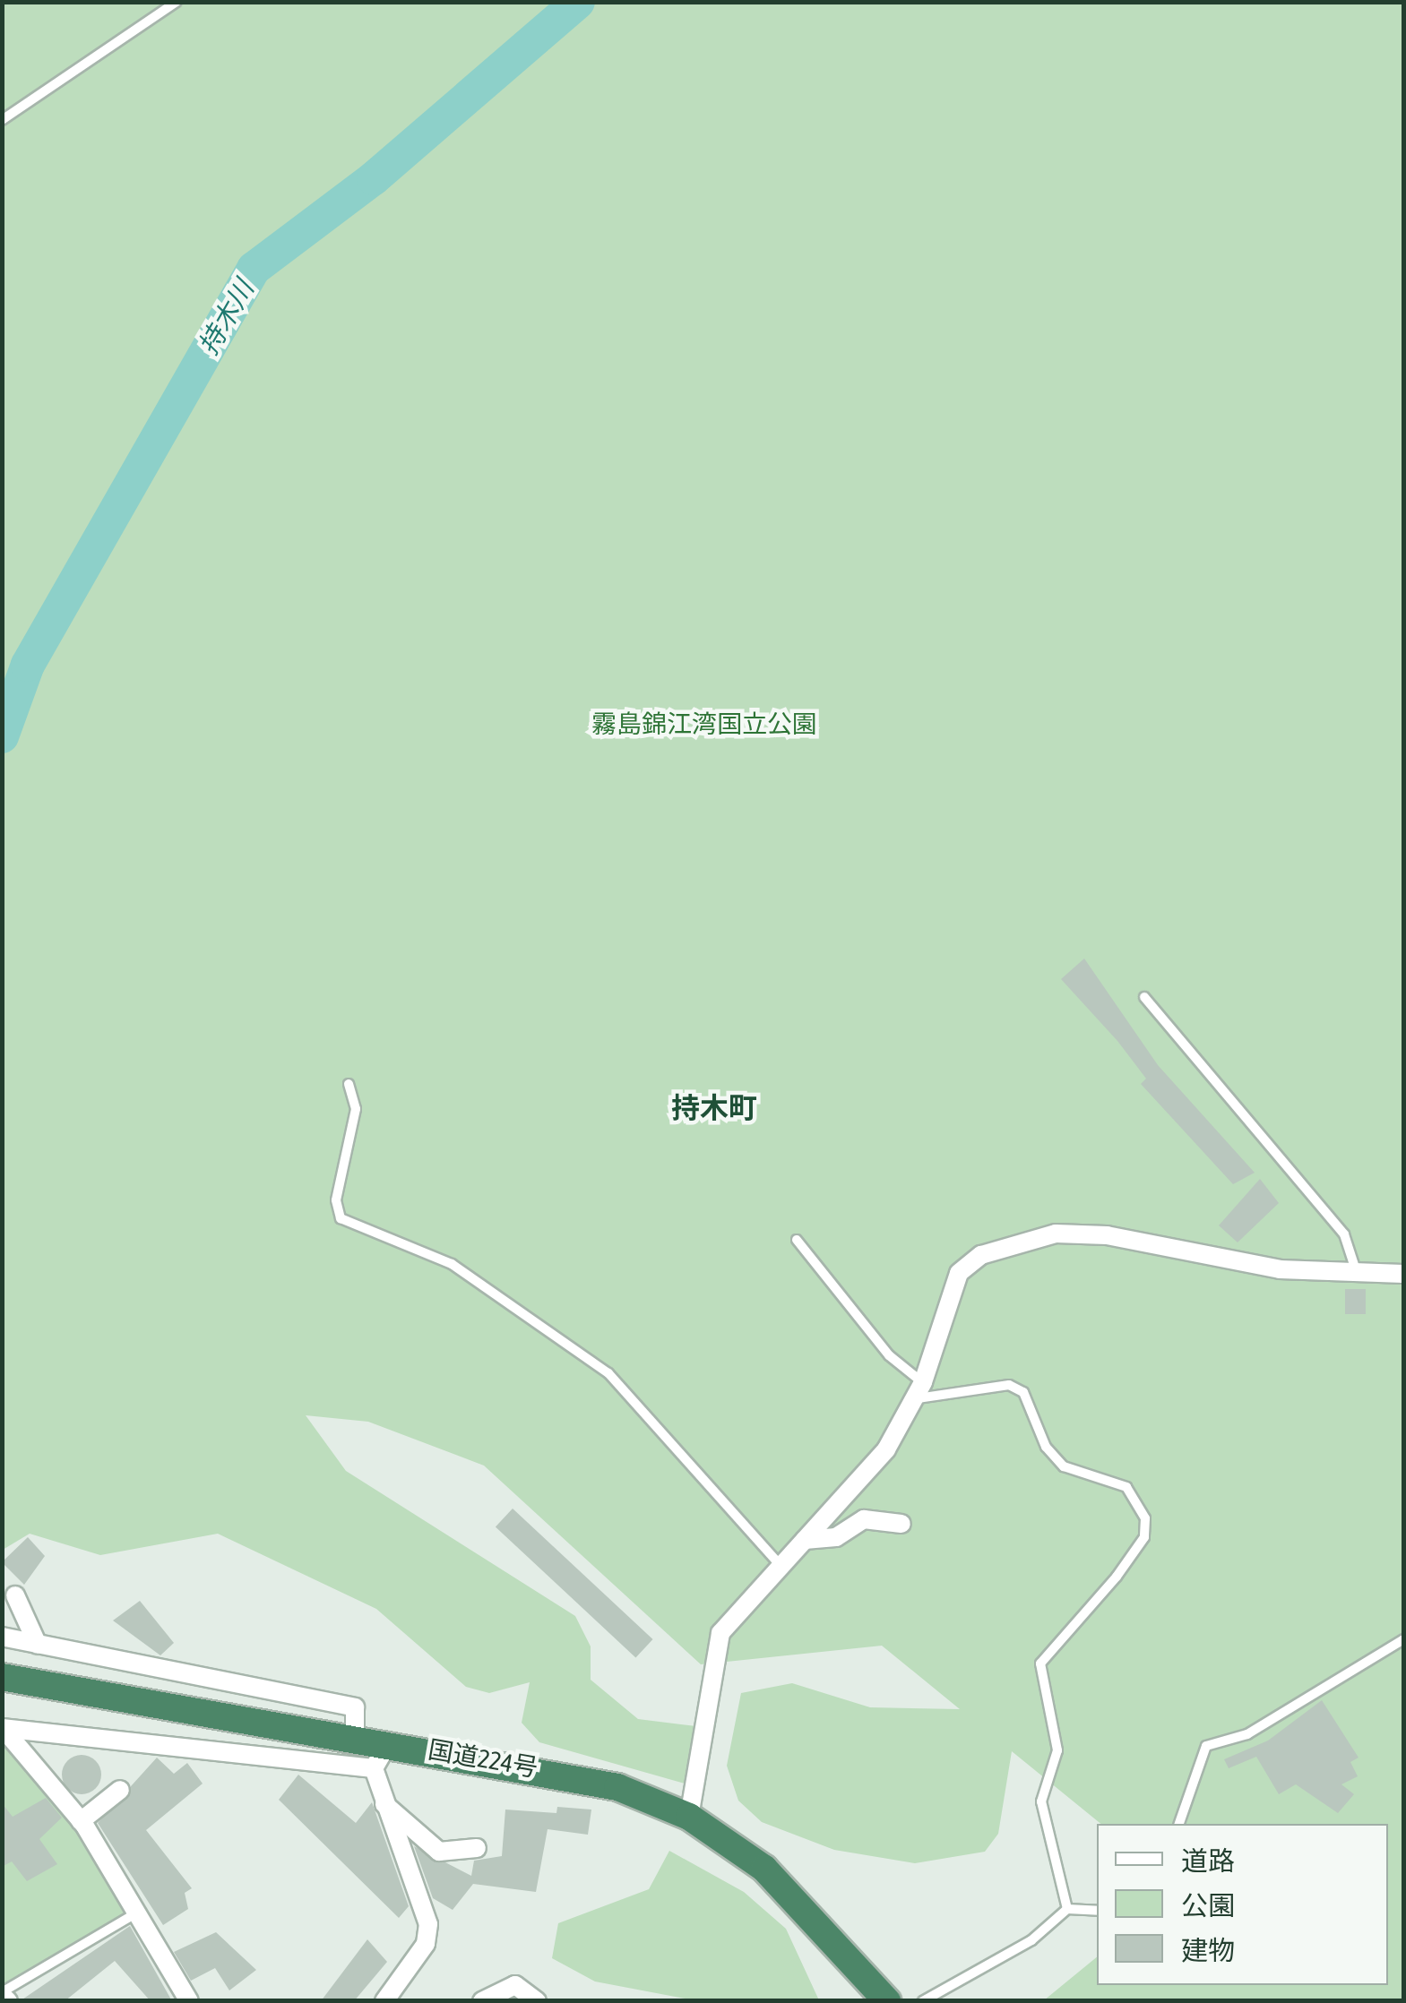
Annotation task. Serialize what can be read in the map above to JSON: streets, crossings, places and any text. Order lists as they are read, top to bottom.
{
  "streets": {
    "highway": ["国道224号"]
  },
  "districts": ["持木町"],
  "water": ["持木川"],
  "parks": ["霧島錦江湾国立公園"],
  "legend": ["道路", "公園", "建物"]
}
